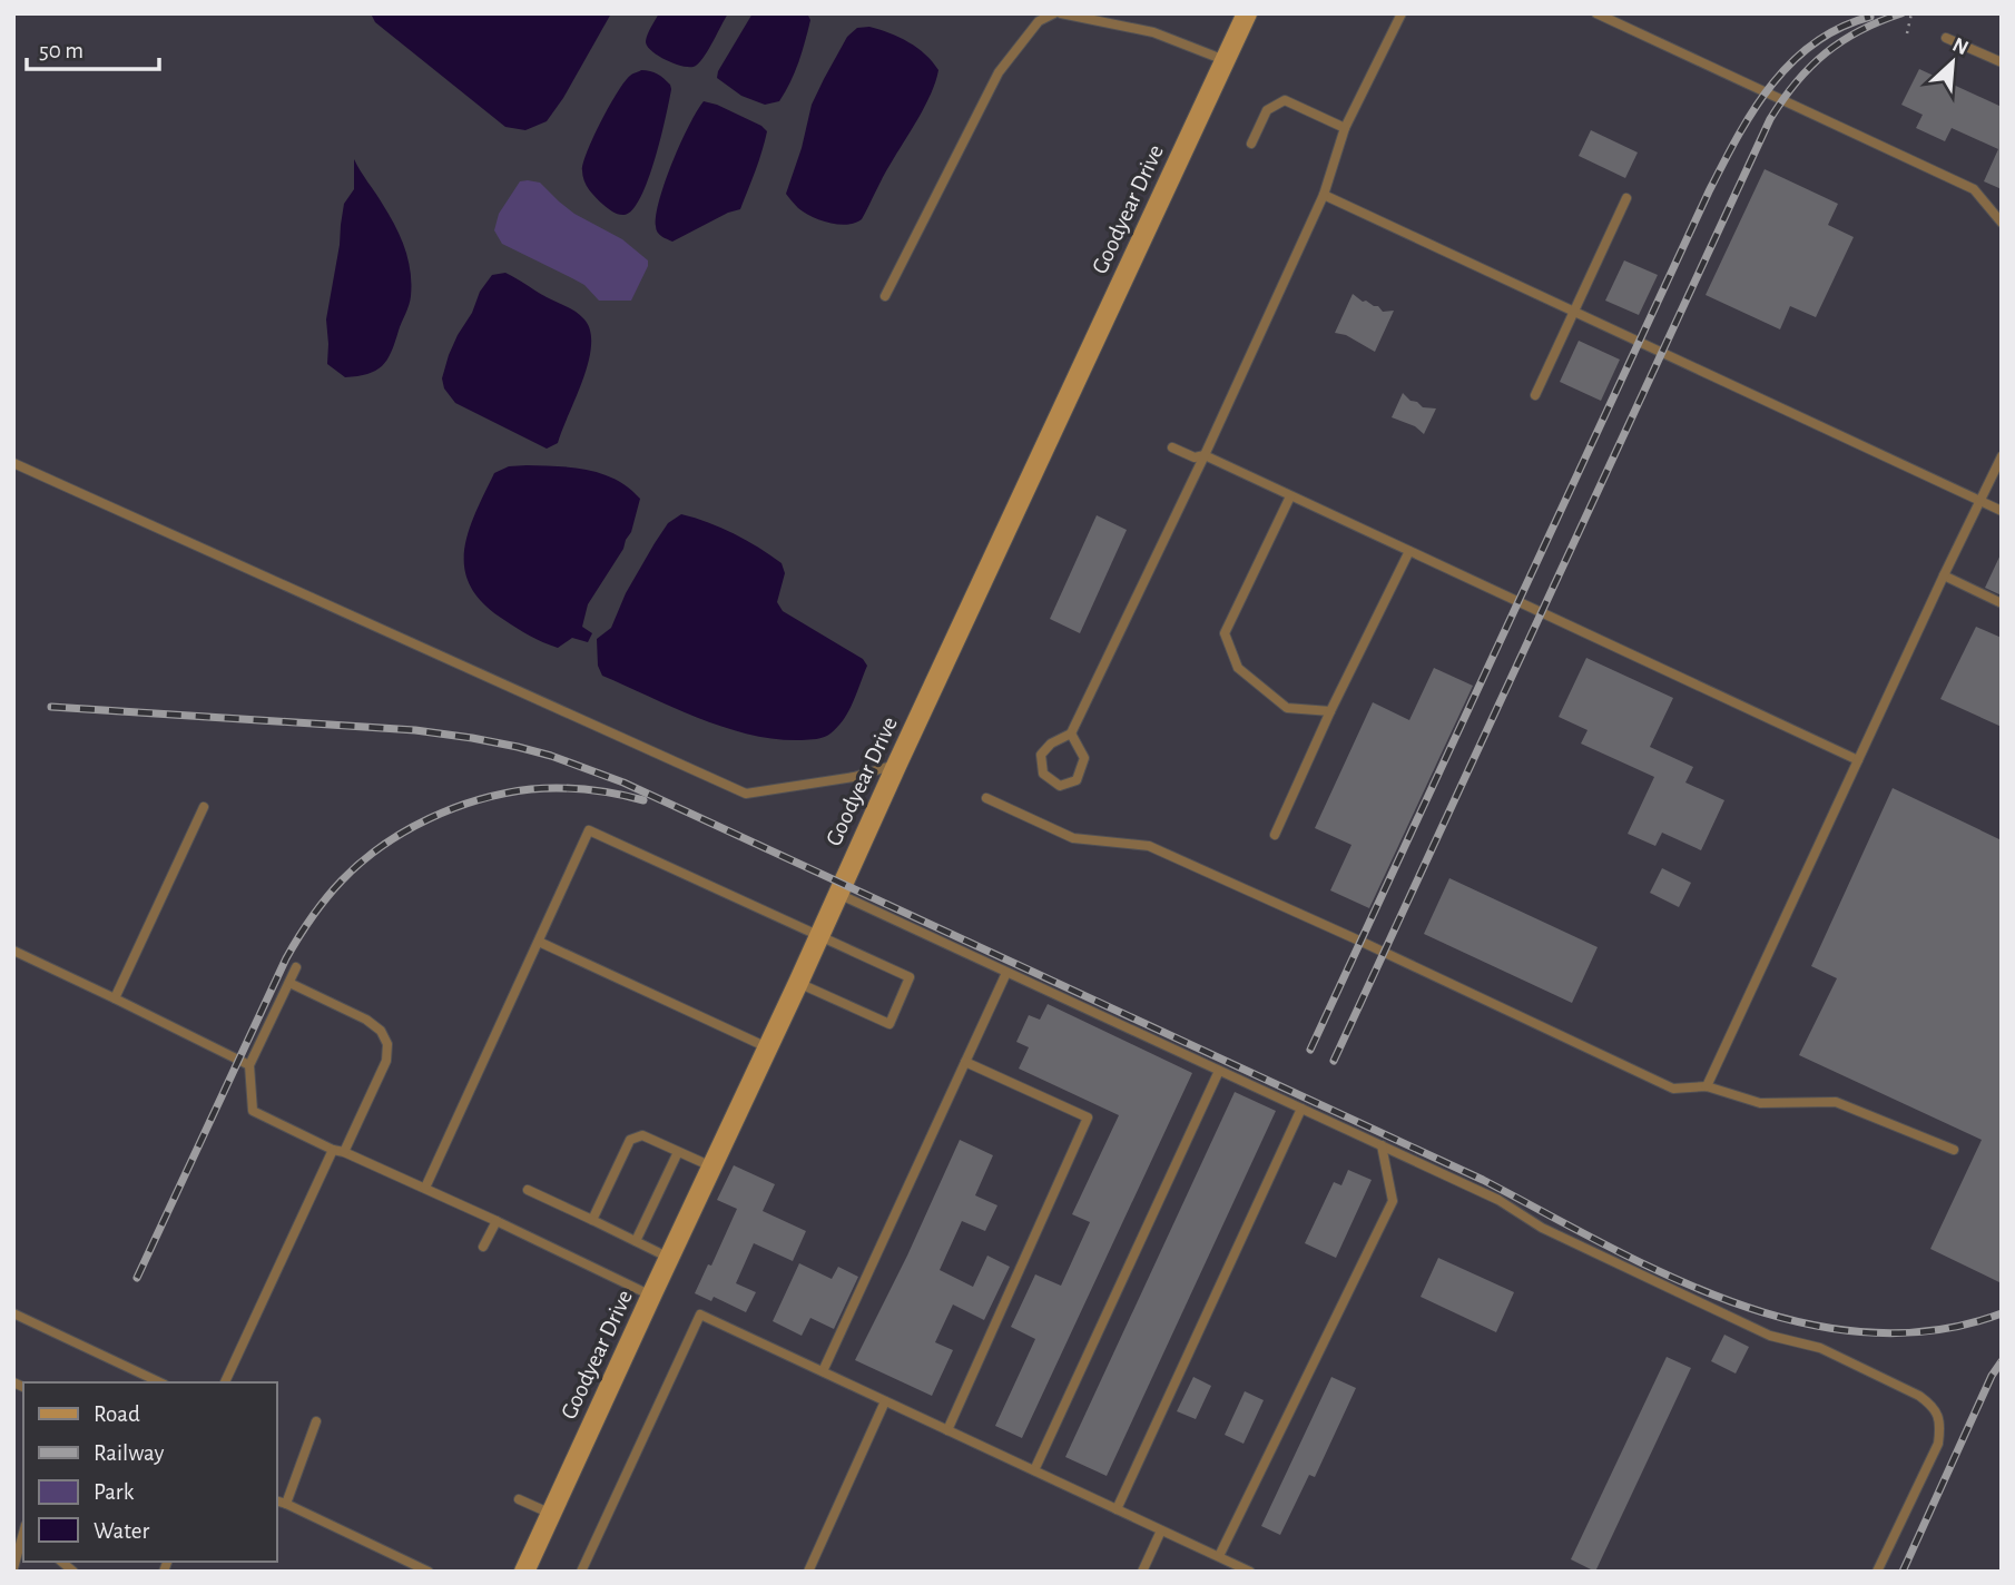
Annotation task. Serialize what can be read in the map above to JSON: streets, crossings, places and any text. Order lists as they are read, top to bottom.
{
  "streets": {
    "street": ["Goodyear Drive"]
  },
  "legend": [
    "Road",
    "Railway",
    "Park",
    "Water"
  ],
  "scale_bar": "50 m",
  "north": "top right"
}
